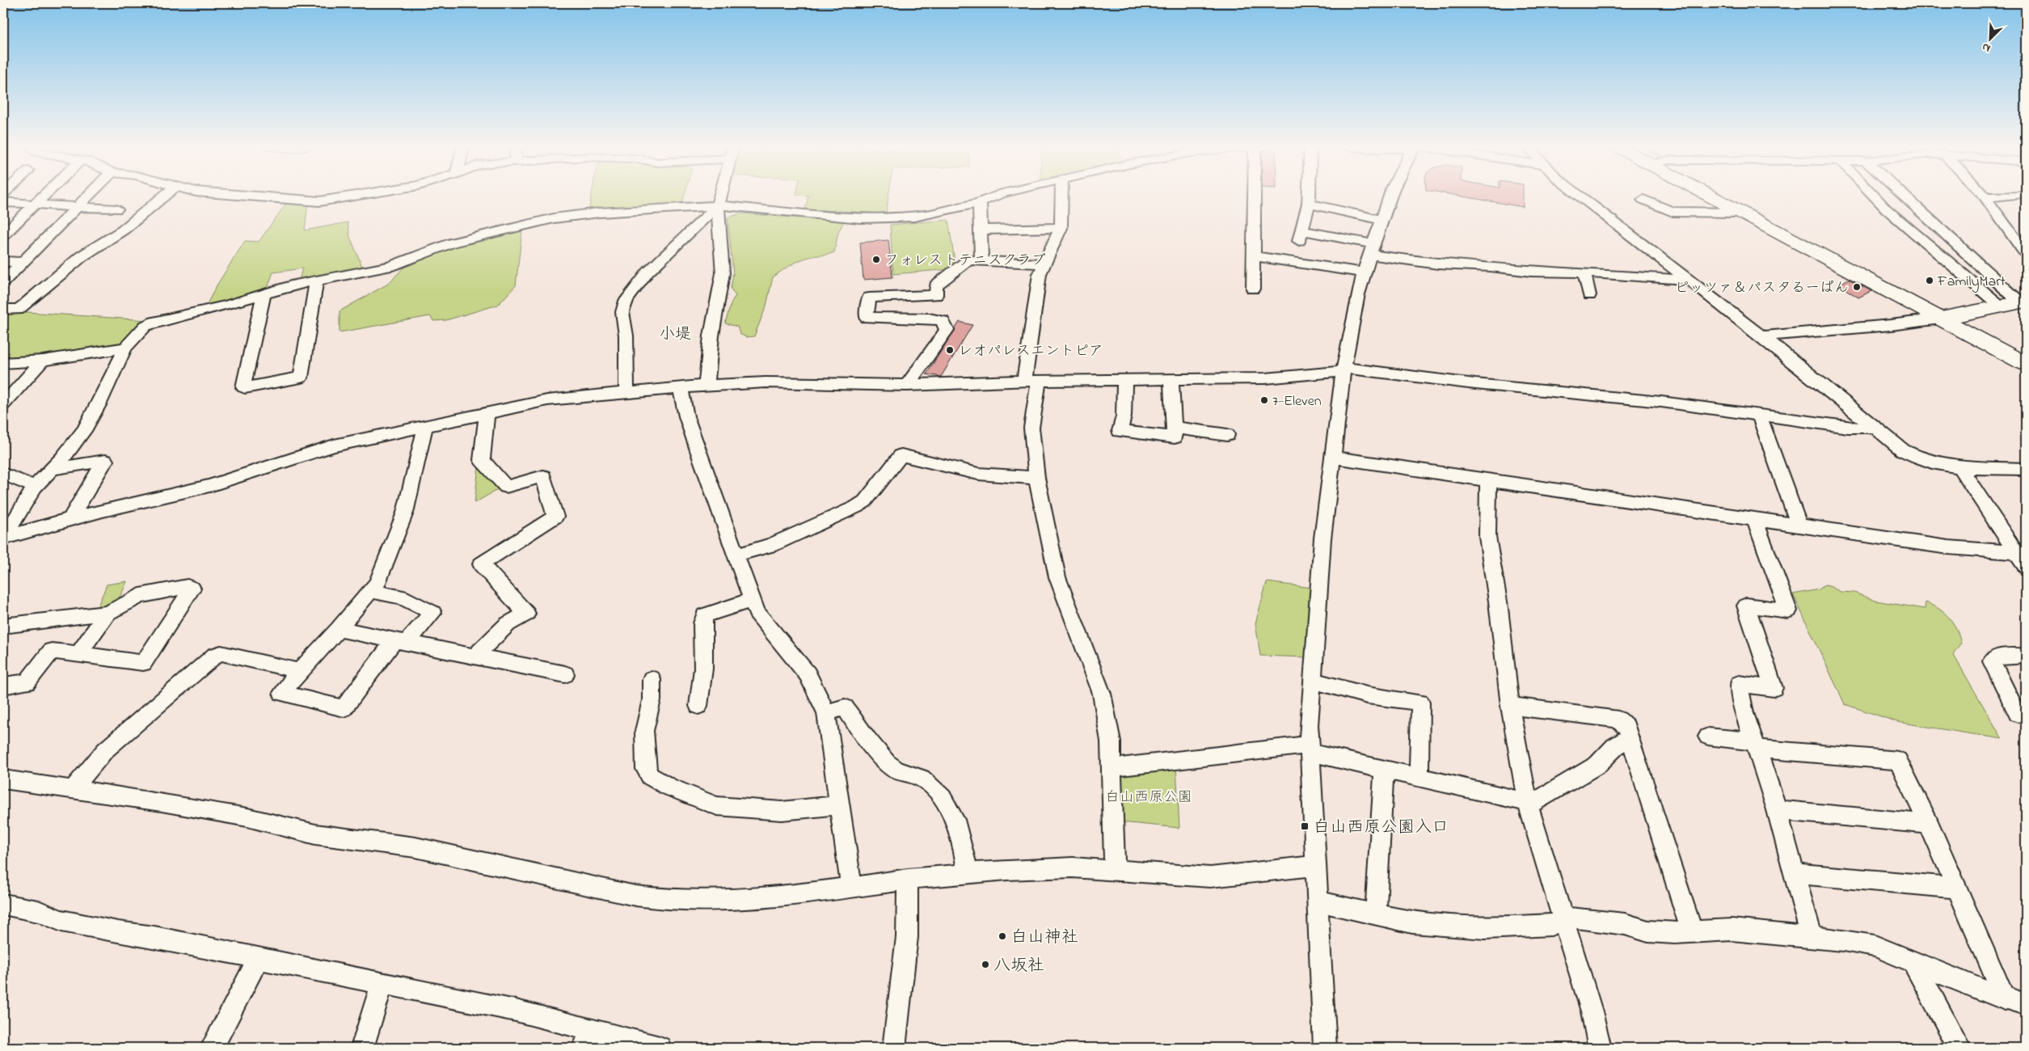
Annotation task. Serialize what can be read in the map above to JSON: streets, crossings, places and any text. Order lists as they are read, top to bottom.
{
  "districts": ["小堤"],
  "parks": ["白山西原公園"],
  "places": {
    "other": [
      "フォレストテニスクラブ",
      "FamilyMart",
      "ピッツァ＆パスタるーぱん",
      "レオパレスエントピア",
      "7-Eleven",
      "白山神社",
      "八坂社"
    ],
    "transit": ["白山西原公園入口"]
  },
  "north": "bottom left"
}
